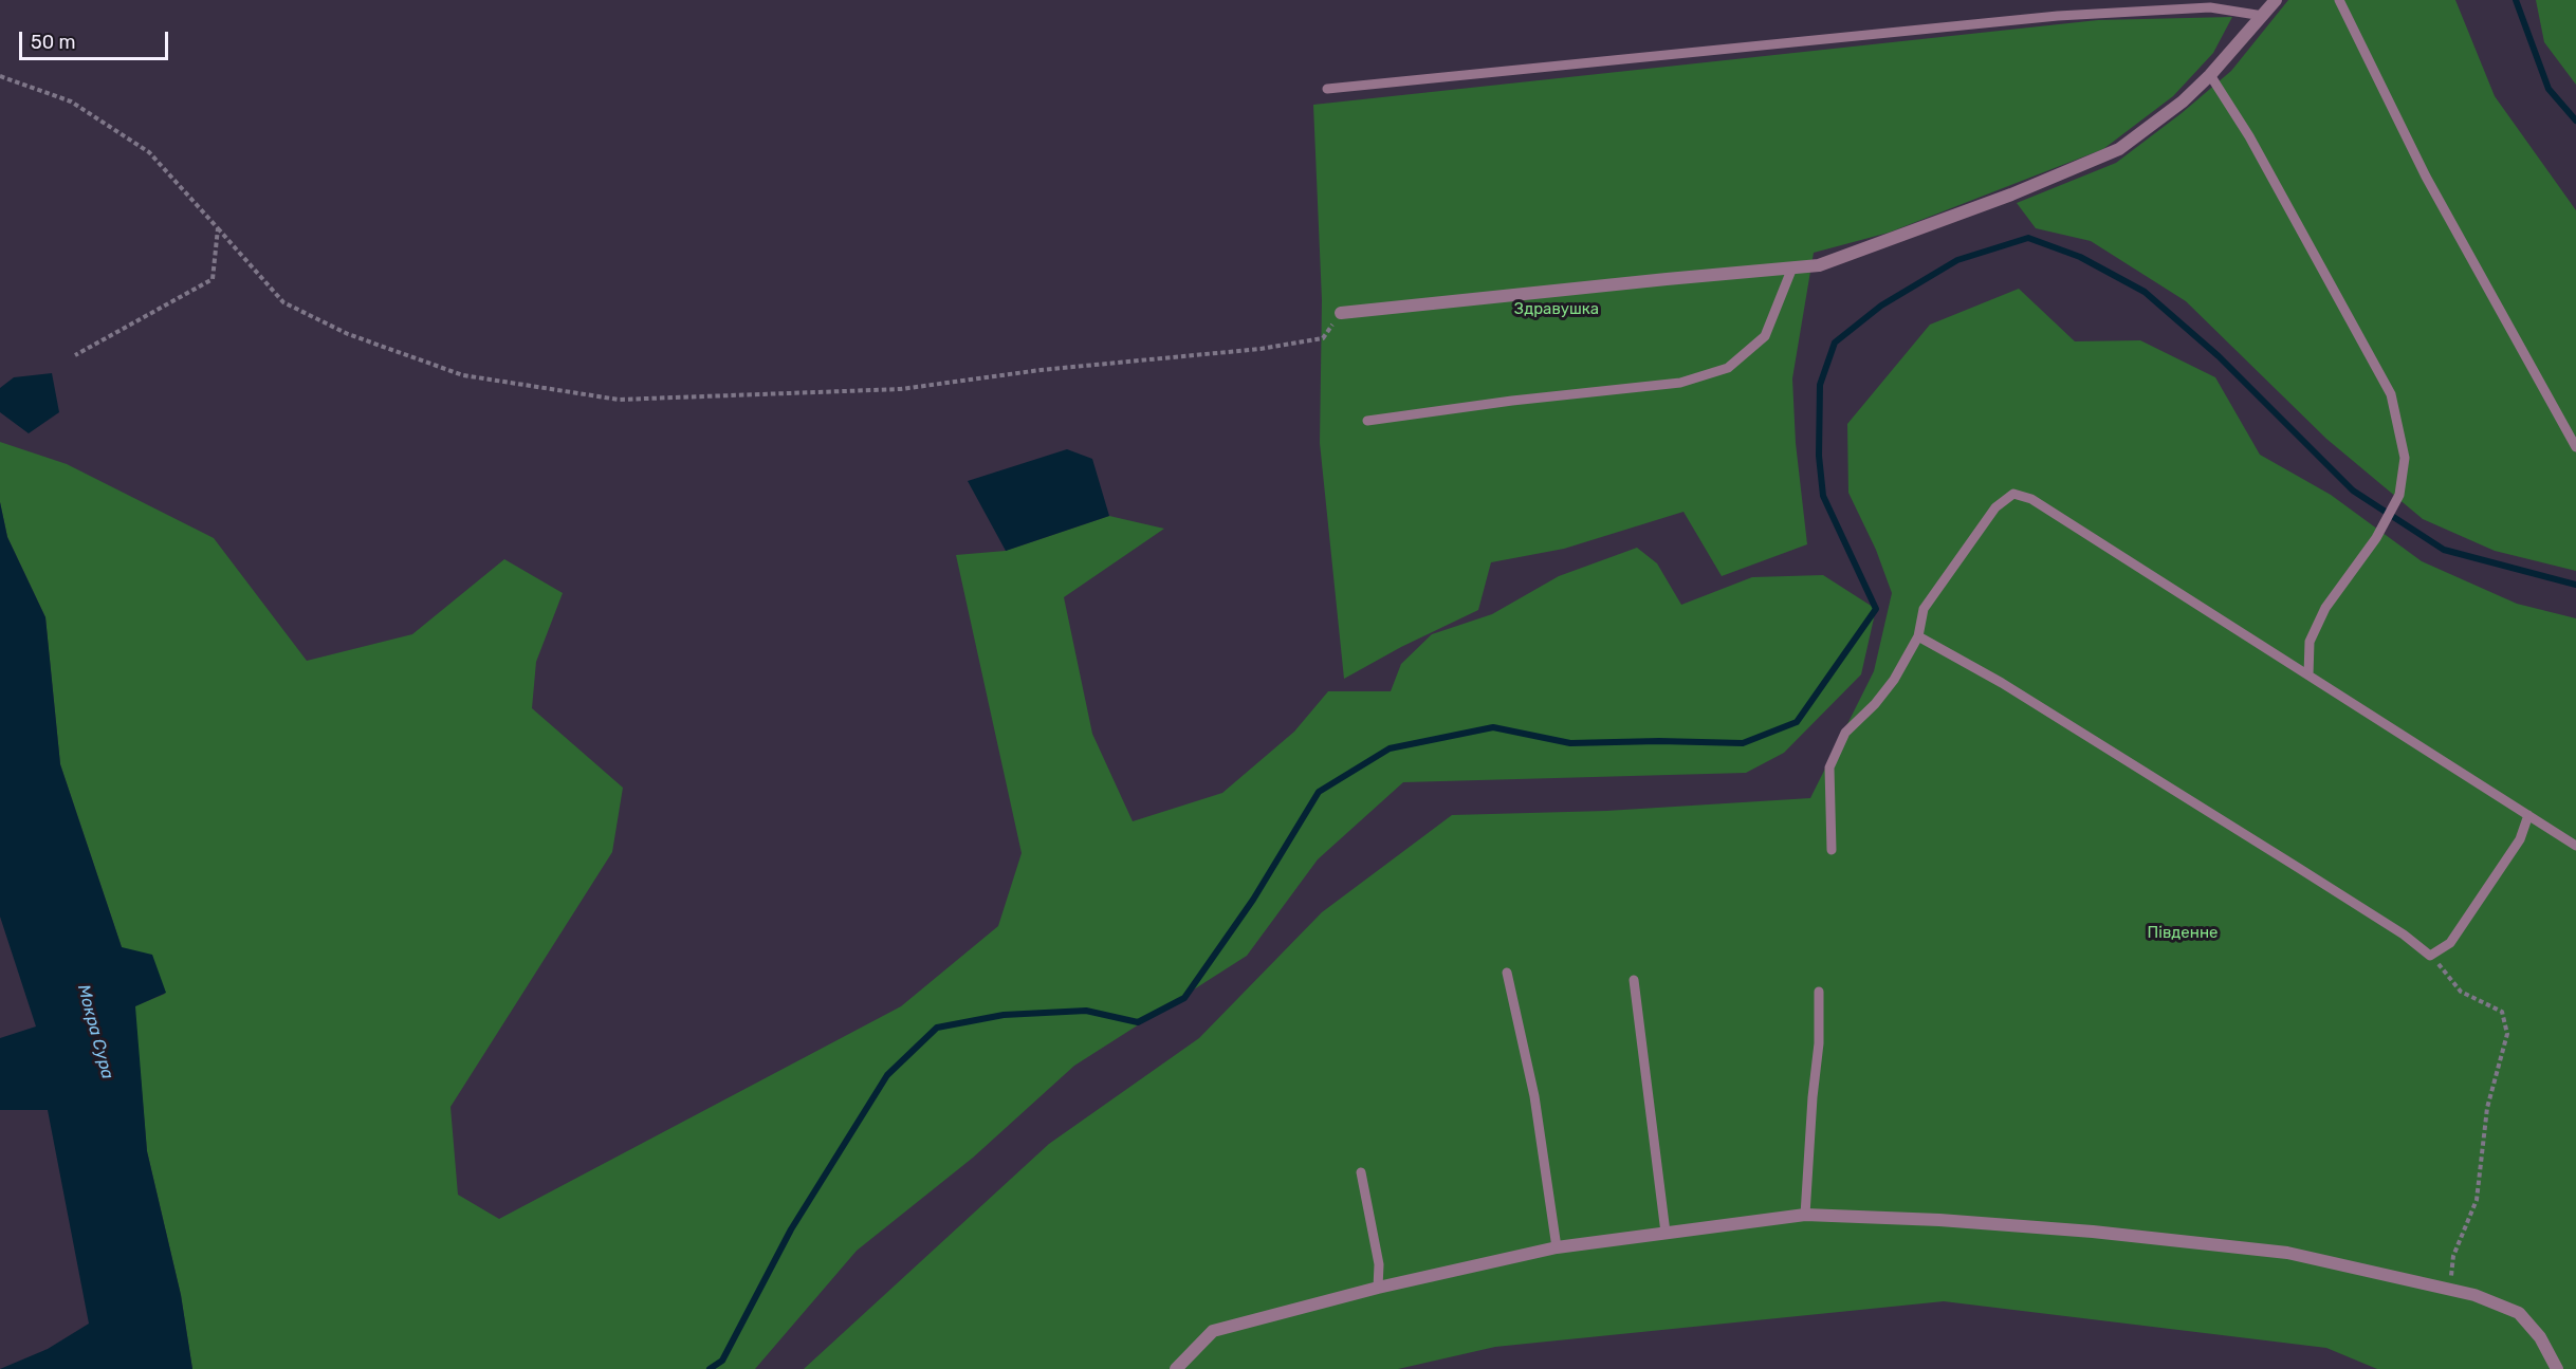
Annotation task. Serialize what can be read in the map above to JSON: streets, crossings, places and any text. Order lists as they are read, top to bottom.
{
  "water": ["Мокра Сура"],
  "parks": ["Здравушка", "Південне"],
  "scale_bar": "50 m"
}
